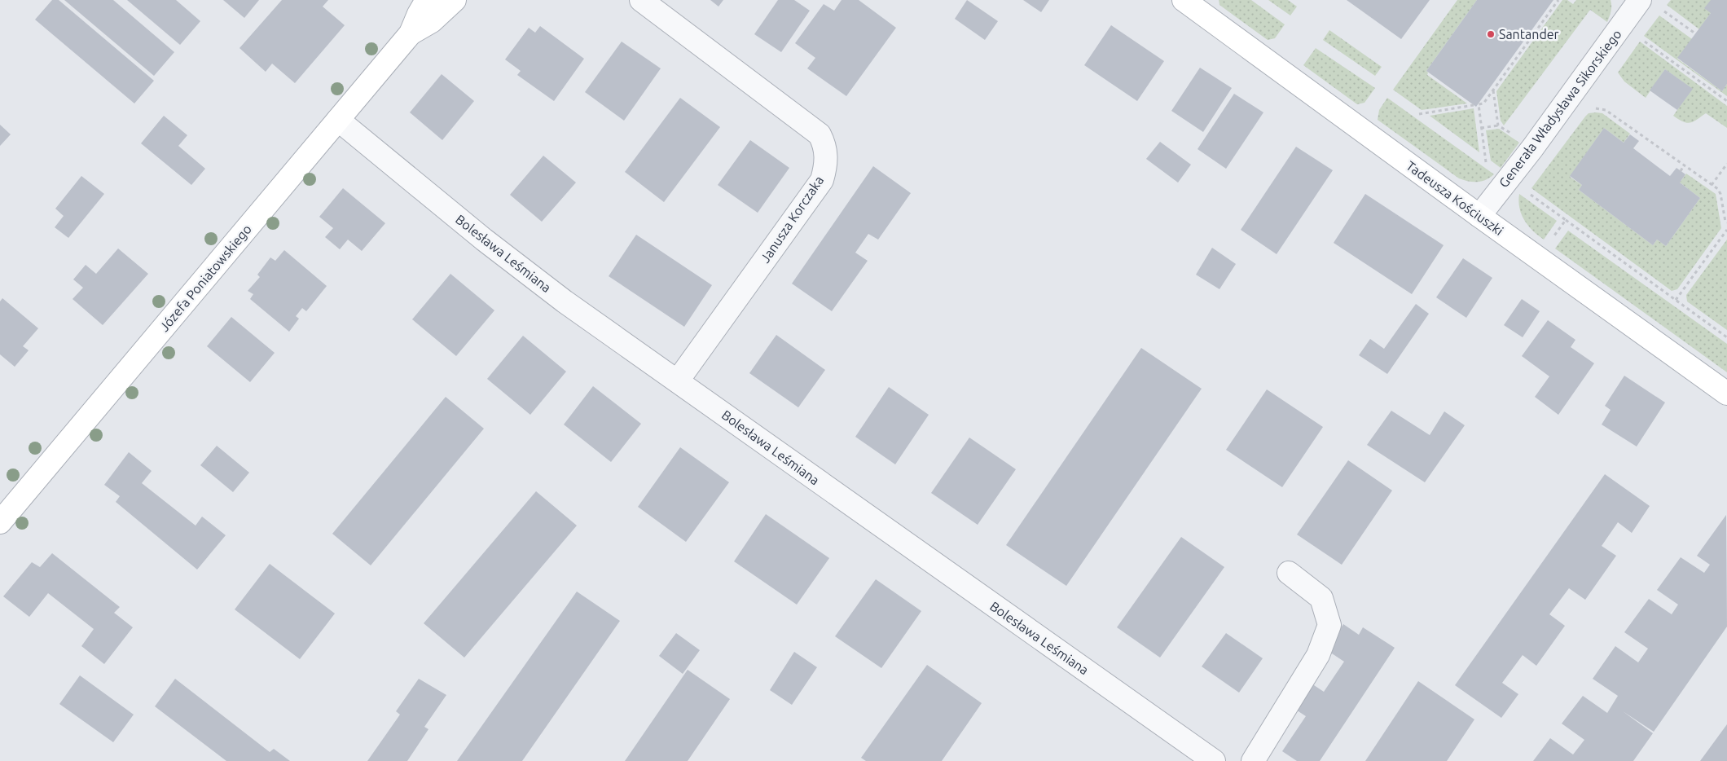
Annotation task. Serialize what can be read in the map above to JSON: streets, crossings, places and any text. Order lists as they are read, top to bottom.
{
  "streets": {
    "street": [
      "Generała Władysława Sikorskiego",
      "Tadeusza Kościuszki",
      "Janusza Korczaka",
      "Bolesława Leśmiana",
      "Józefa Poniatowskiego"
    ]
  },
  "crossings": [
    ["Generała Władysława Sikorskiego", "Tadeusza Kościuszki"],
    ["Janusza Korczaka", "Bolesława Leśmiana"],
    ["Bolesława Leśmiana", "Józefa Poniatowskiego"]
  ],
  "places": ["Santander"]
}
